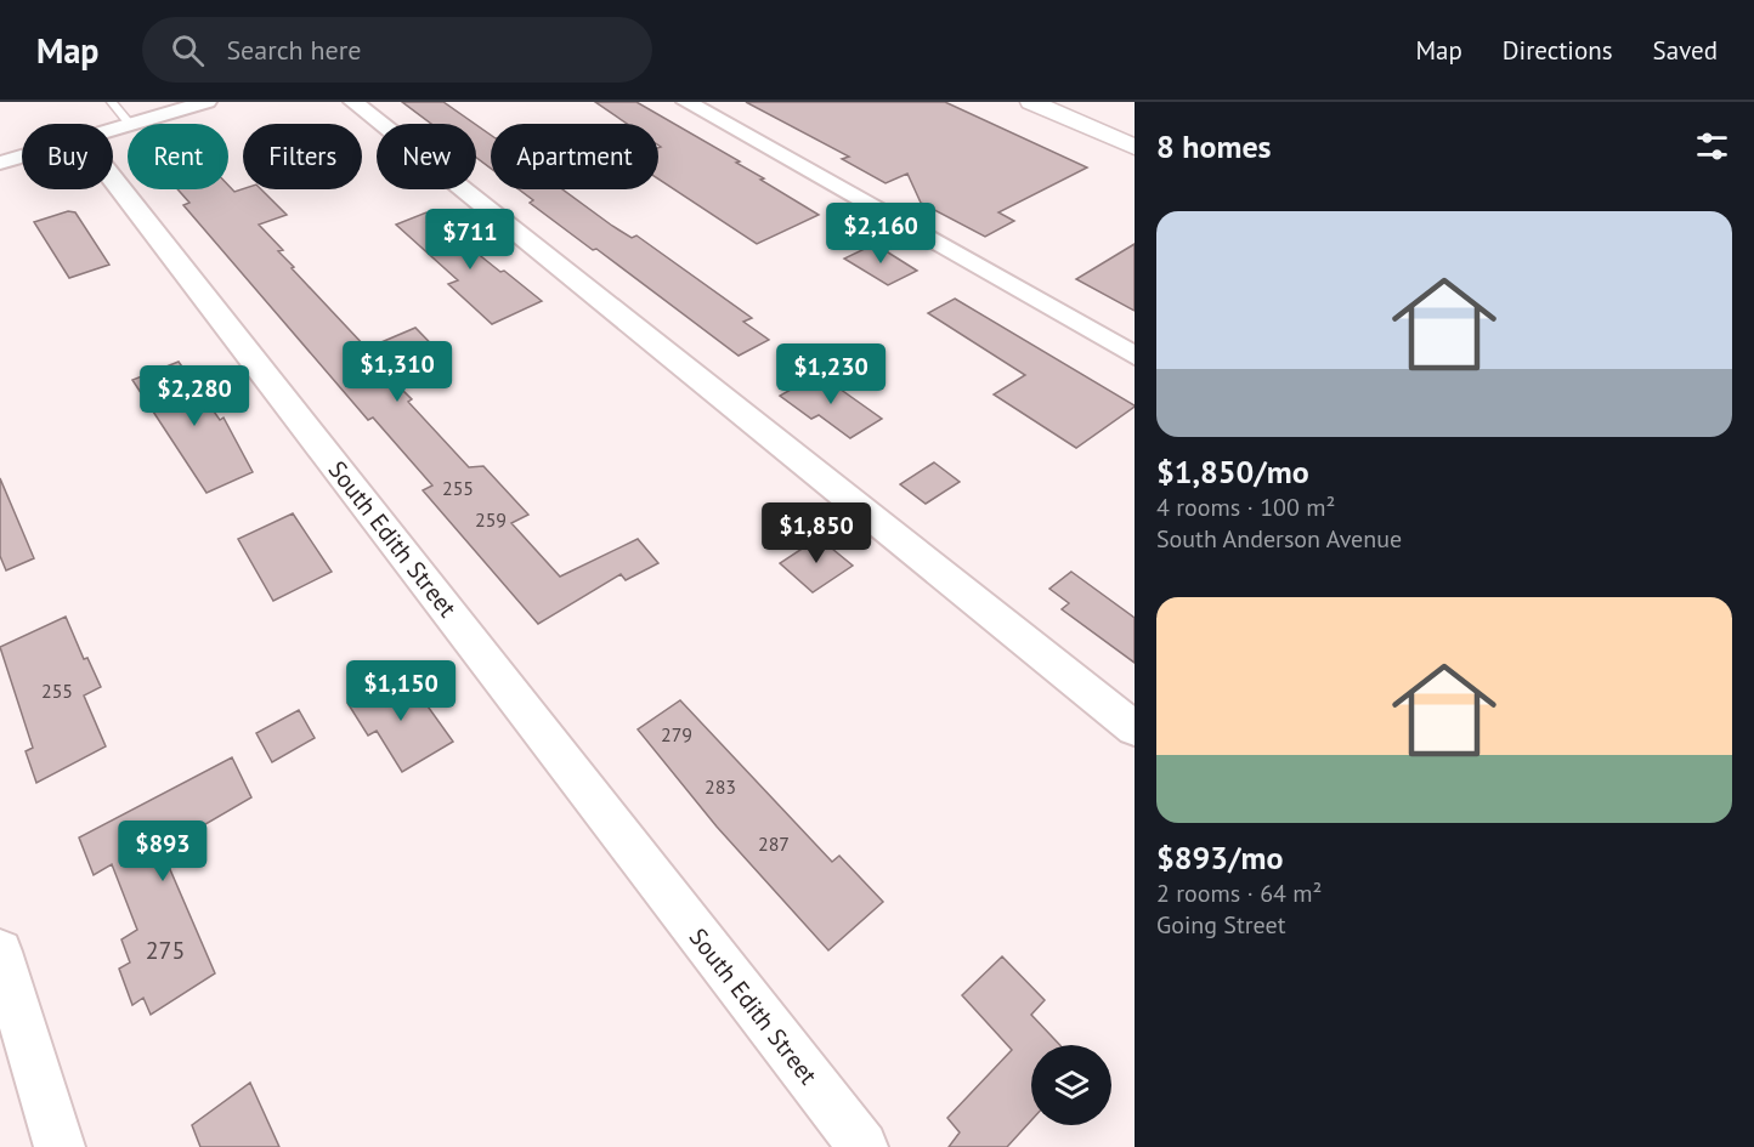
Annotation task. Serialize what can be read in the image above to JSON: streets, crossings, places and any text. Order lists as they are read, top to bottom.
{
  "streets": {
    "street": ["South Edith Street"]
  },
  "house_numbers": [
    "255",
    "259",
    "255",
    "279",
    "283",
    "287",
    "275"
  ],
  "page": {
    "header": "Map",
    "search": "Search here",
    "nav": ["Map", "Directions", "Saved"],
    "heading": "8 homes",
    "chip": [
      "Buy",
      "Rent",
      "Filters",
      "New",
      "Apartment"
    ],
    "list": [
      {
        "name": "$1,850/mo",
        "note": "4 rooms · 100 m² · South Anderson Avenue"
      },
      {
        "name": "$893/mo",
        "note": "2 rooms · 64 m² · Going Street"
      }
    ],
    "price": [
      "$2,160",
      "$711",
      "$1,310",
      "$1,230",
      "$2,280",
      "$1,850",
      "$1,150",
      "$893"
    ]
  }
}
